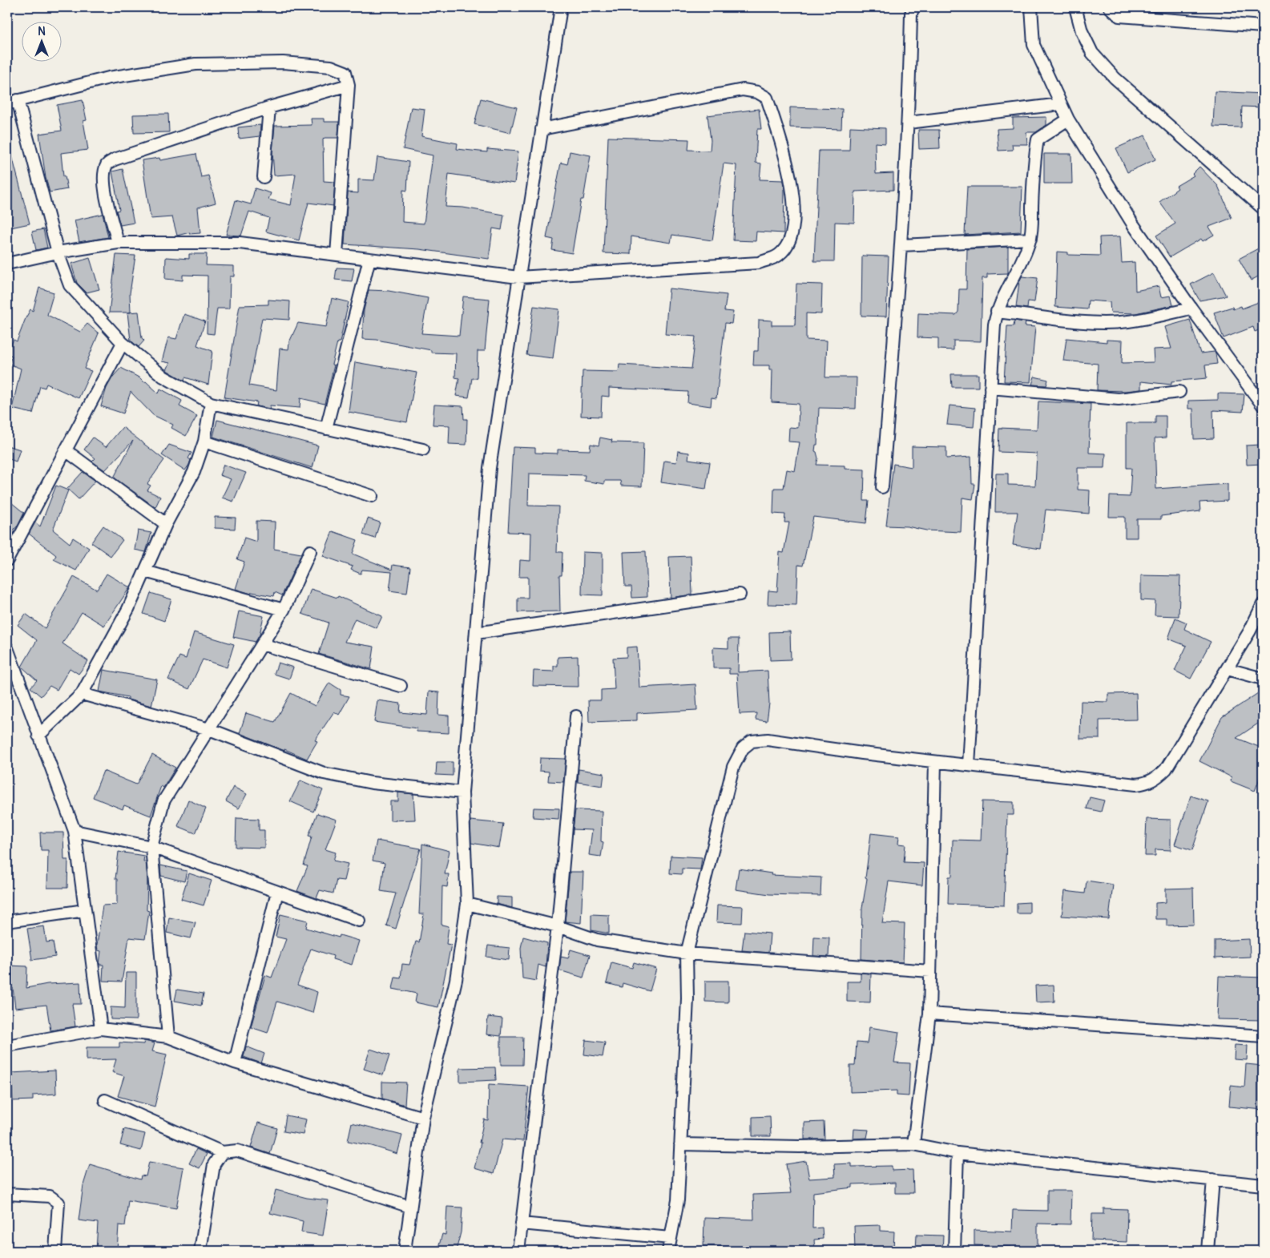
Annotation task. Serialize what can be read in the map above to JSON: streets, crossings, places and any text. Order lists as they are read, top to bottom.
{
  "north": "top"
}
